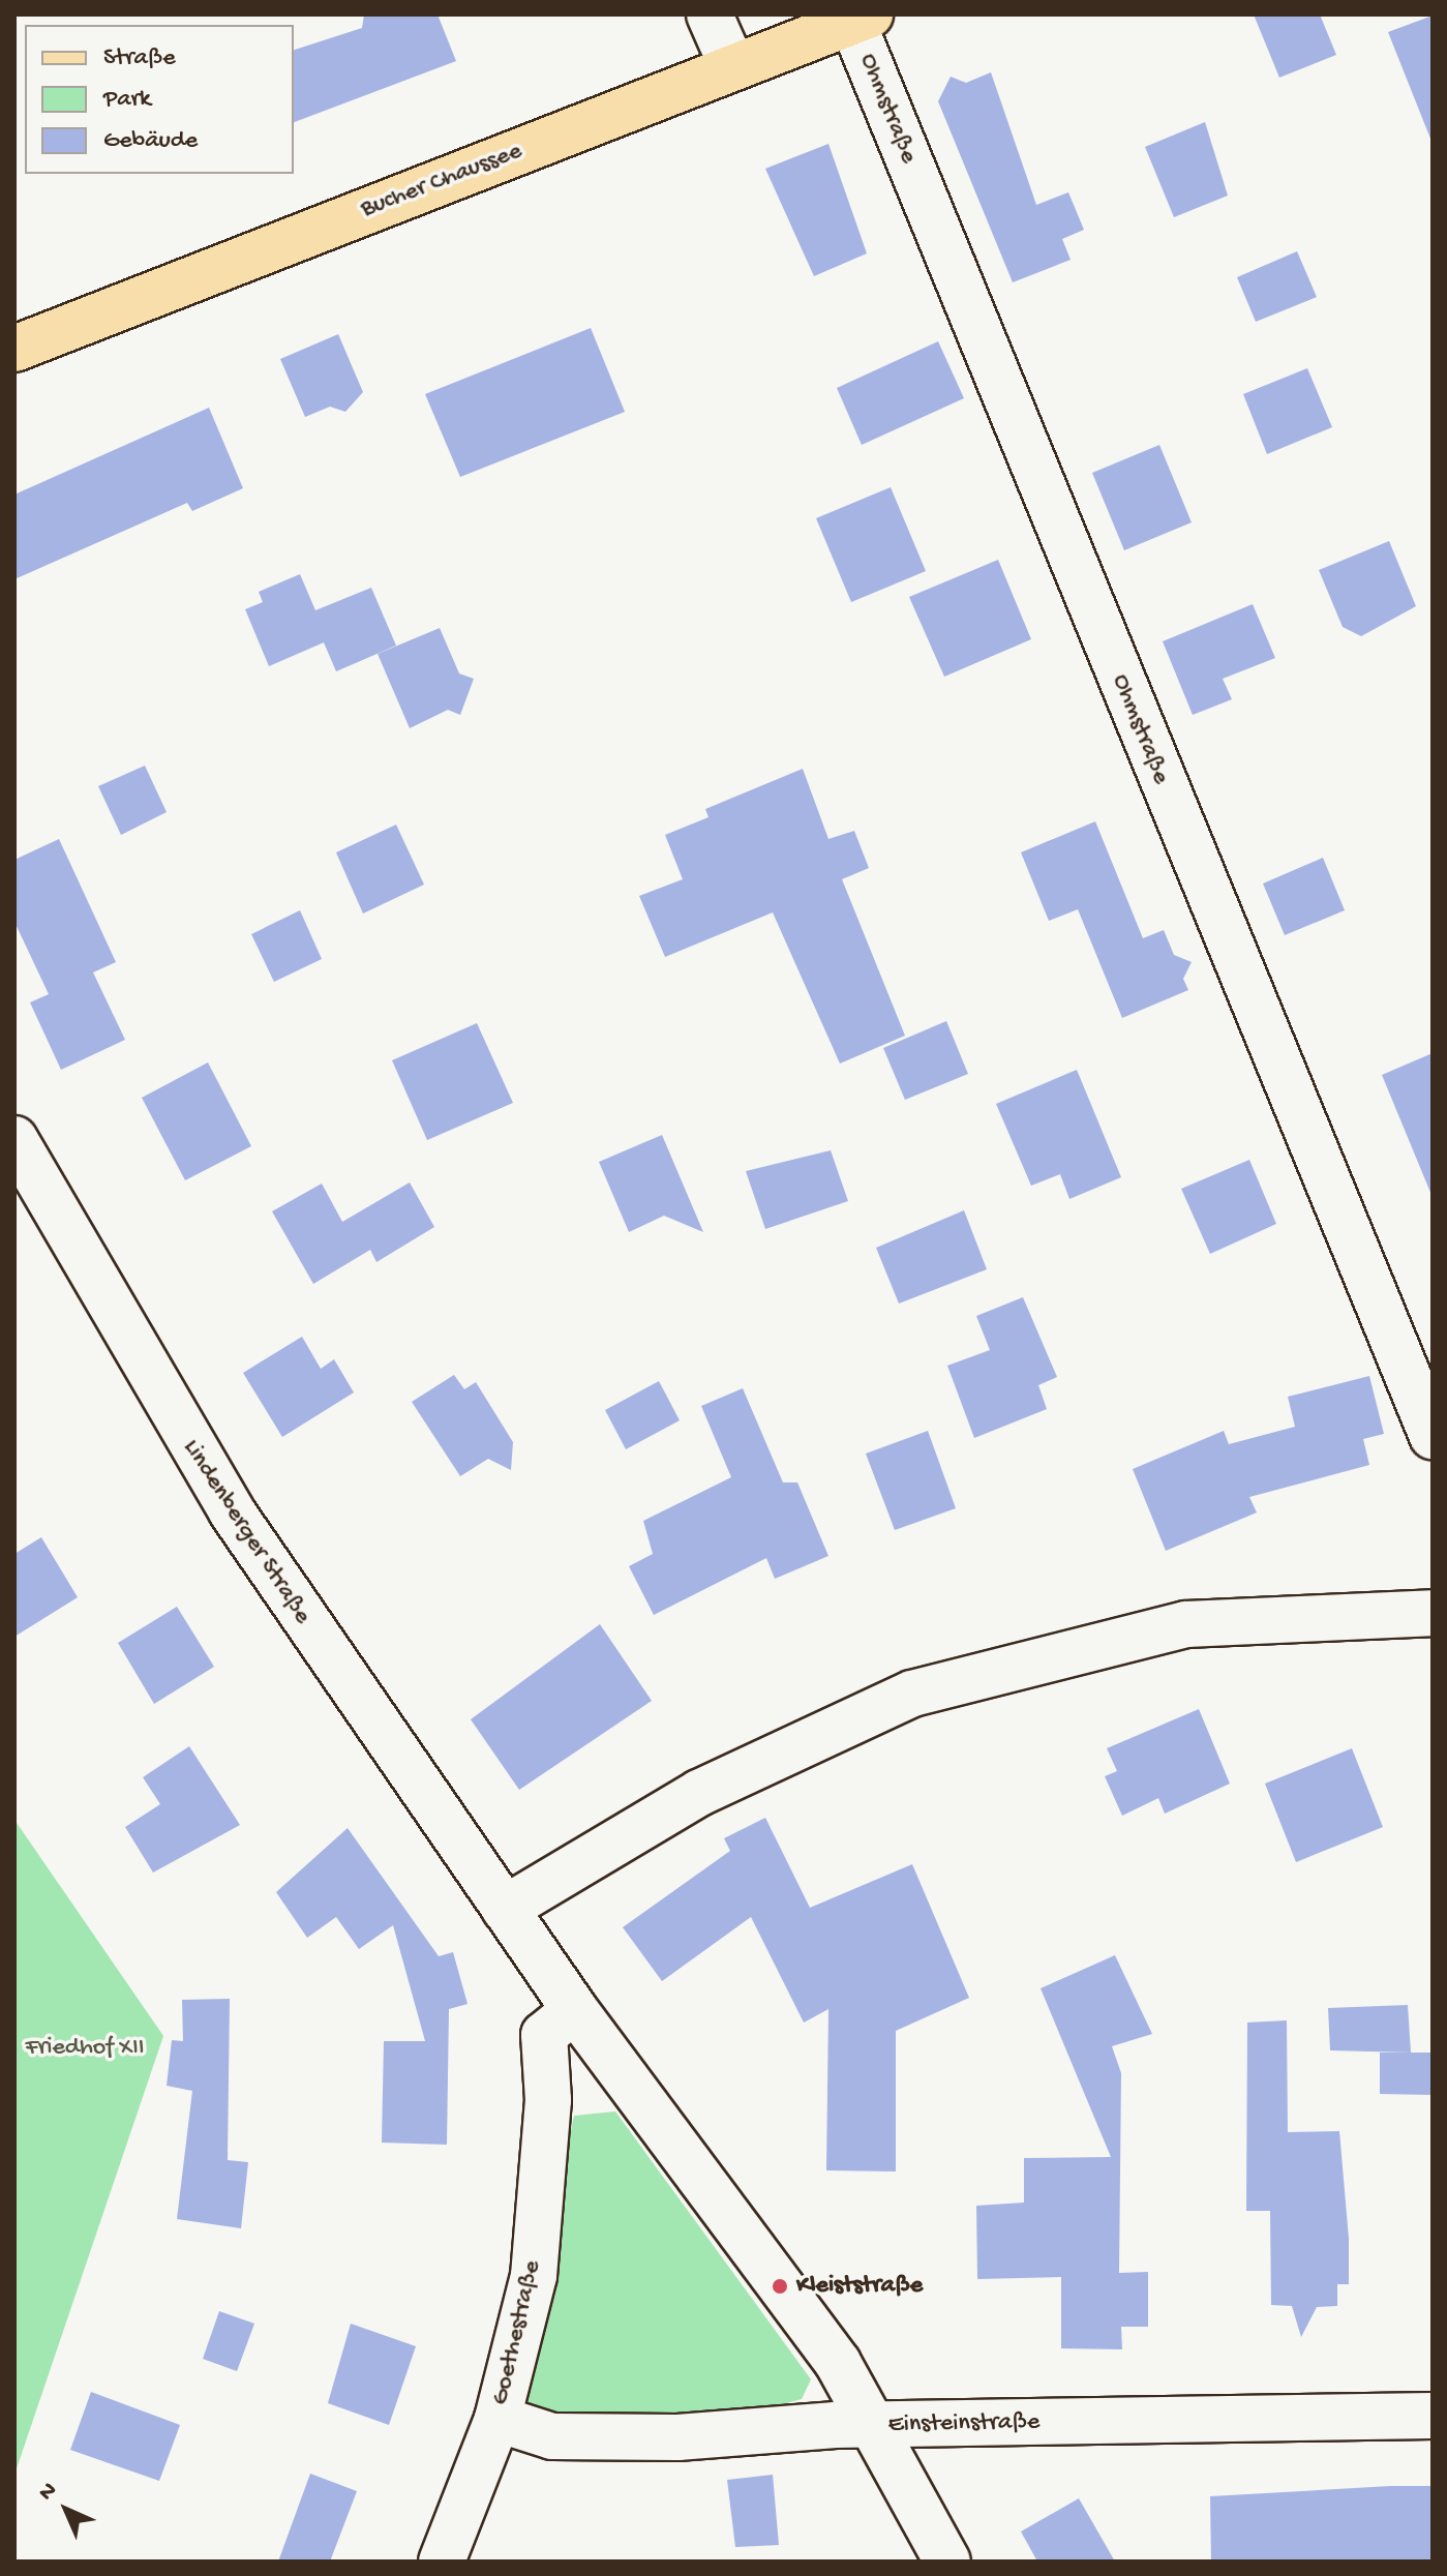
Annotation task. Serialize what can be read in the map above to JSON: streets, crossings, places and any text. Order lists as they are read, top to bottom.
{
  "streets": {
    "main road": ["Bucher Chaussee"],
    "street": [
      "Ohmstraße",
      "Lindenberger Straße",
      "Goethestraße",
      "Einsteinstraße"
    ]
  },
  "crossings": [
    ["Ohmstraße", "Bucher Chaussee"],
    ["Goethestraße", "Einsteinstraße"]
  ],
  "parks": ["Friedhof XII"],
  "places": ["Kleiststraße"],
  "legend": ["Straße", "Park", "Gebäude"],
  "north": "top left"
}
